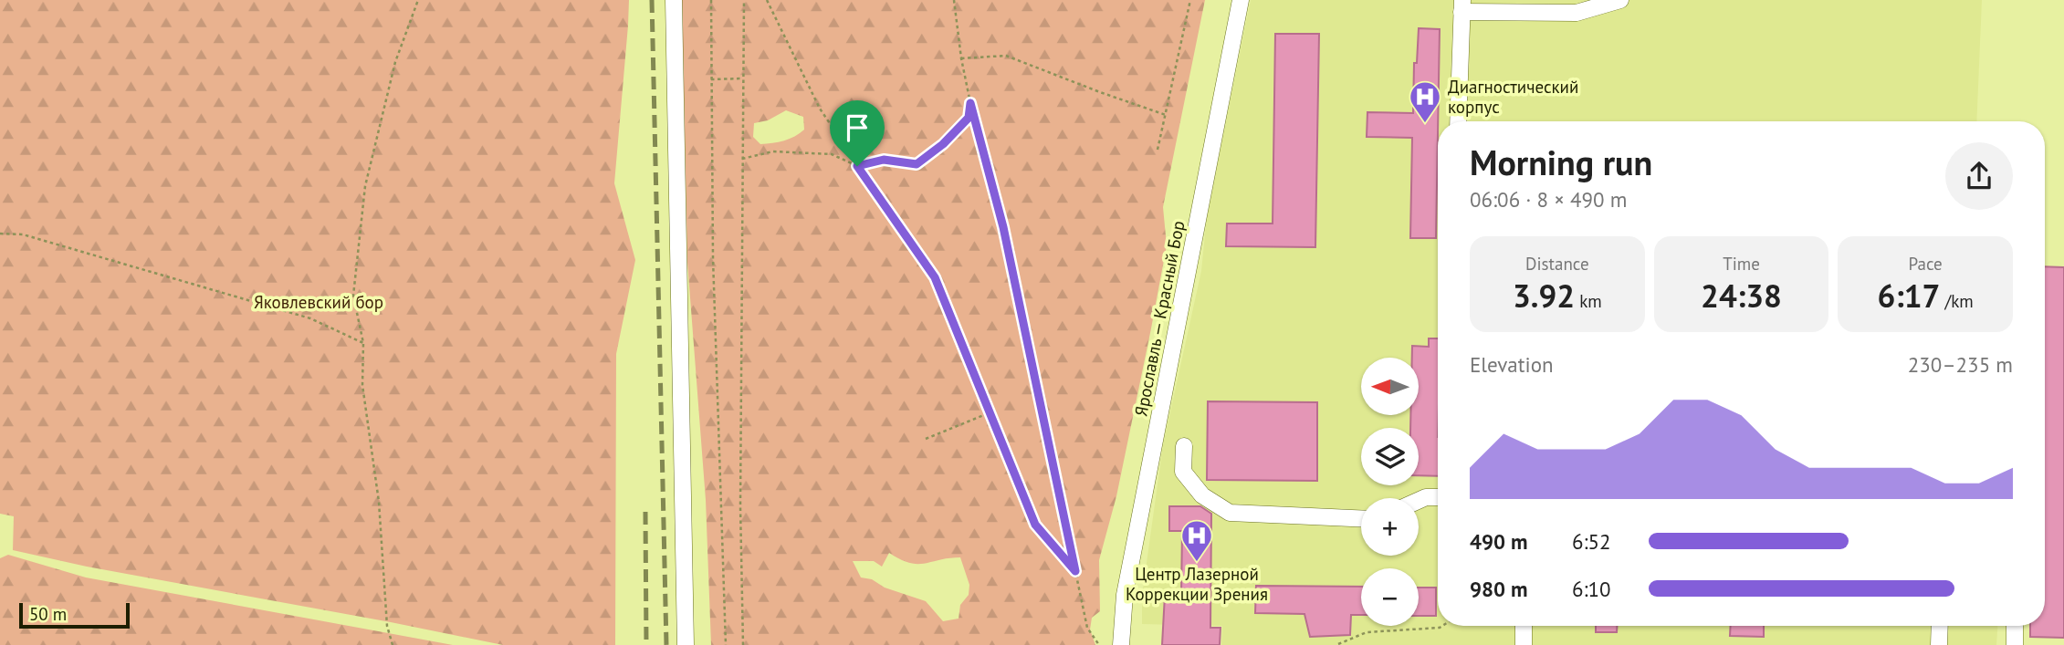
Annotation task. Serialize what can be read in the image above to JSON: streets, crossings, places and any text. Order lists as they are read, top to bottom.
{
  "streets": {
    "street": ["Ярославль — Красный Бор"]
  },
  "parks": ["Яковлевский бор"],
  "places": {
    "hospital": ["Диагностический корпус", "Центр Лазерной Коррекции Зрения"]
  },
  "scale_bar": "50 m",
  "north": "left",
  "page": {
    "heading": ["Morning run", "06:06 · 8 × 490 m"],
    "stats": [
      ["Distance", "3.92 km"],
      ["Time", "24:38"],
      ["Pace", "6:17 /km"]
    ],
    "chart": ["Elevation", "230–235 m"],
    "map_buttons": ["+", "−"],
    "list": [
      {
        "name": "490 m",
        "note": "6:52"
      },
      {
        "name": "980 m",
        "note": "6:10"
      }
    ],
    "scale": "50 m"
  }
}
